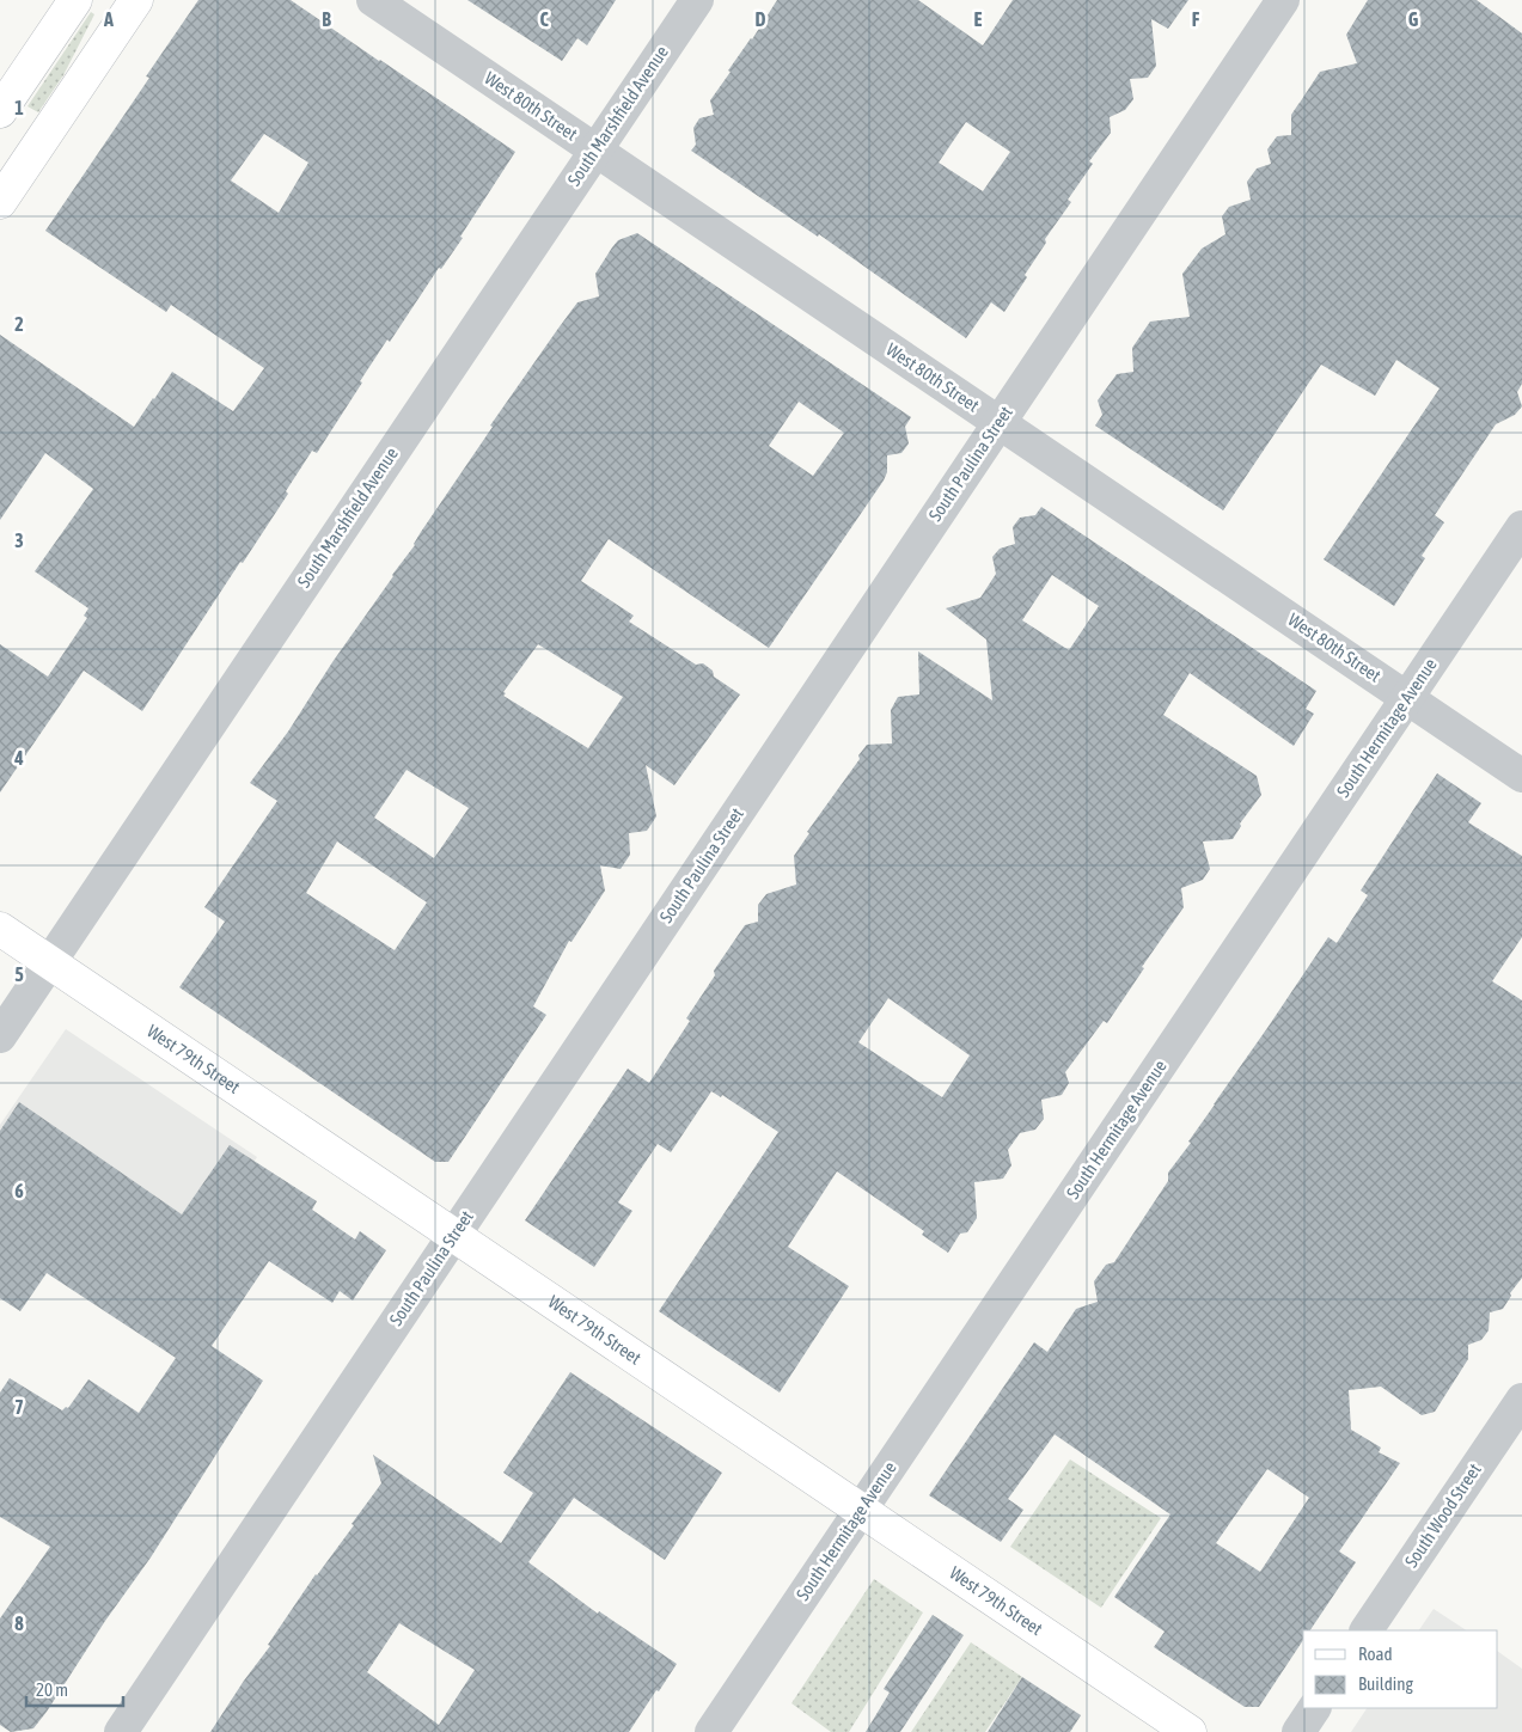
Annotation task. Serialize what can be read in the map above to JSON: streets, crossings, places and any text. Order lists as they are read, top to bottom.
{
  "streets": {
    "main road": ["West 79th Street"],
    "street": [
      "West 80th Street",
      "South Marshfield Avenue",
      "South Paulina Street",
      "South Hermitage Avenue",
      "South Wood Street"
    ]
  },
  "crossings": [
    ["West 80th Street", "South Marshfield Avenue"],
    ["West 80th Street", "South Paulina Street"],
    ["West 80th Street", "South Hermitage Avenue"],
    ["South Marshfield Avenue", "West 79th Street"],
    ["South Paulina Street", "West 79th Street"],
    ["South Hermitage Avenue", "West 79th Street"]
  ],
  "legend": ["Road", "Building"],
  "scale_bar": "20 m",
  "grid": {
    "columns": [
      "A",
      "B",
      "C",
      "D",
      "E",
      "F",
      "G"
    ],
    "rows": [
      "1",
      "2",
      "3",
      "4",
      "5",
      "6",
      "7",
      "8"
    ]
  }
}
